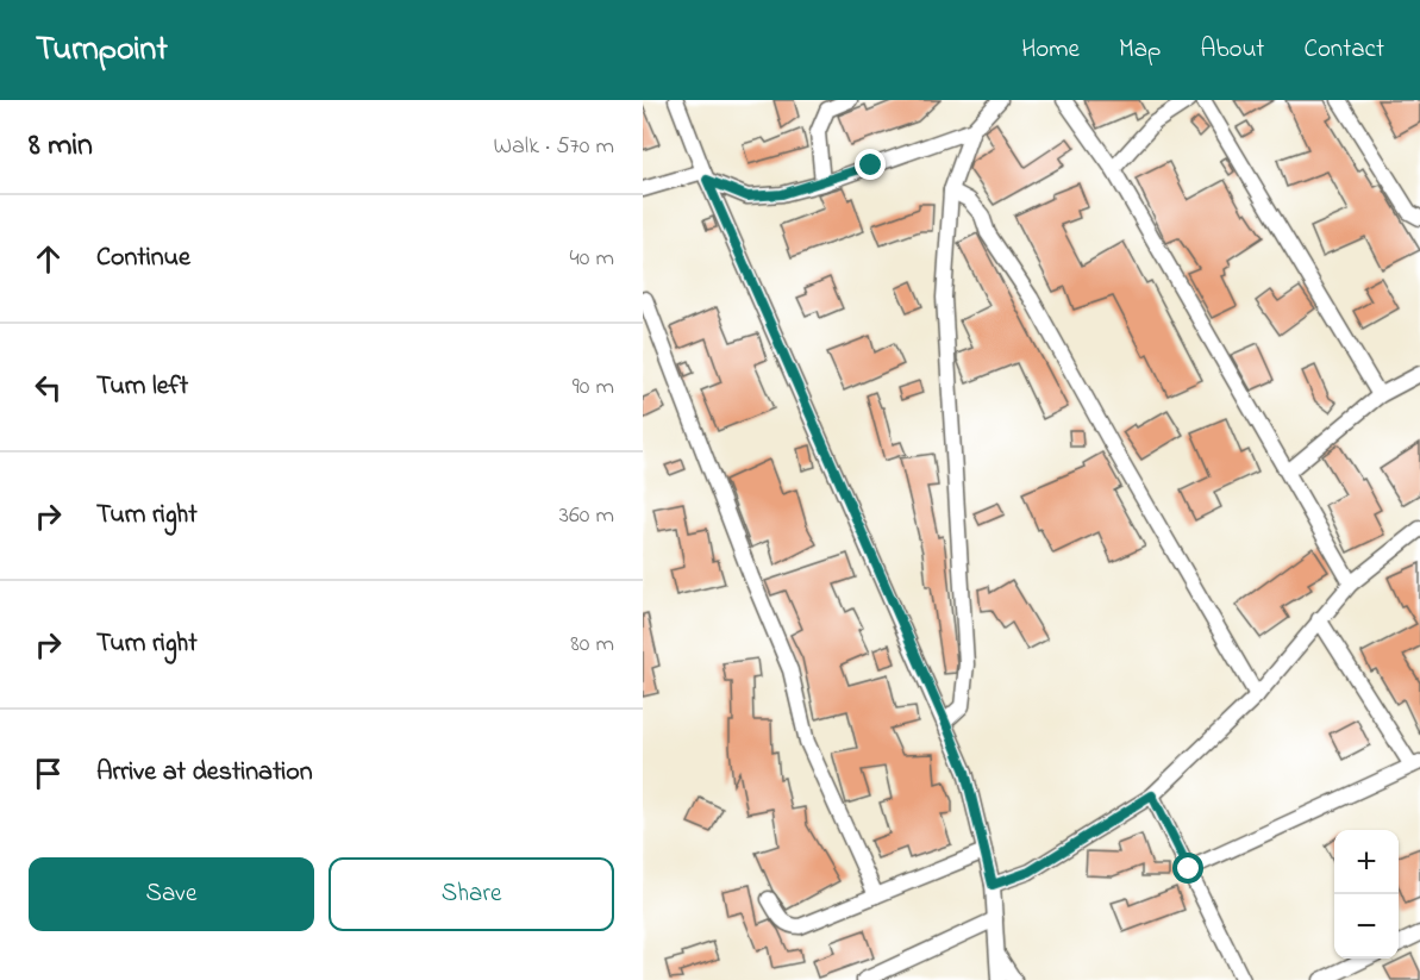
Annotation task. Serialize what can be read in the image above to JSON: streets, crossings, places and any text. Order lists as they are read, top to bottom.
{
  "page": {
    "header": "Turnpoint",
    "nav": [
      "Home",
      "Map",
      "About",
      "Contact"
    ],
    "heading": ["8 min", "Walk · 570 m"],
    "list": [
      ["Continue", "40 m"],
      ["Turn left", "90 m"],
      ["Turn right", "360 m"],
      ["Turn right", "80 m"],
      "Arrive at destination"
    ],
    "map_buttons": ["+", "−"],
    "buttons": ["Save", "Share"]
  }
}
